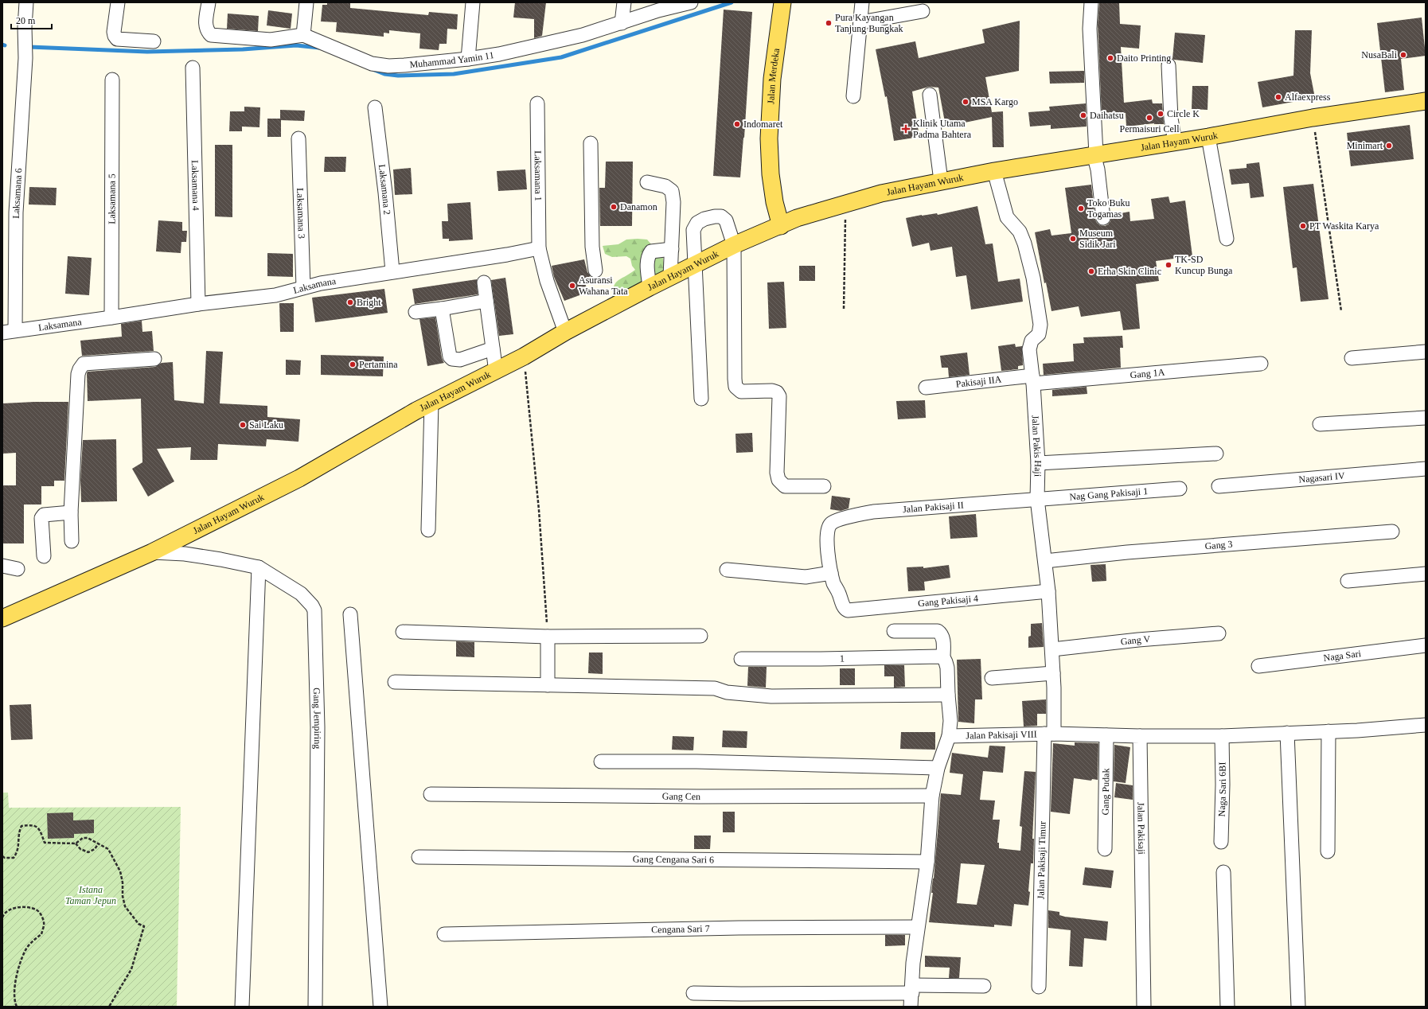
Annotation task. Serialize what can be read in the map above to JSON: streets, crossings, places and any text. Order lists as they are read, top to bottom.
{
  "streets": {
    "main road": ["Jalan Merdeka", "Jalan Hayam Wuruk"],
    "street": [
      "Muhammad Yamin 11",
      "Laksamana 1",
      "Laksamana 4",
      "Laksamana 2",
      "Laksamana 6",
      "Laksamana 5",
      "Laksamana 3",
      "Laksamana",
      "Gang 1A",
      "Pakisaji IIA",
      "Jalan Pakis Haji",
      "Nagasari IV",
      "Nag Gang Pakisaji 1",
      "Jalan Pakisaji II",
      "Gang 3",
      "Gang Pakisaji 4",
      "Gang V",
      "Naga Sari",
      "1",
      "Gang Jempiring",
      "Jalan Pakisaji VIII",
      "Naga Sari 6BI",
      "Gang Pudak",
      "Gang Cen",
      "Jalan Pakisaji",
      "Gang Cengana Sari 6",
      "Jalan Pakisaji Timur",
      "Cengana Sari 7"
    ]
  },
  "crossings": [
    ["Jalan Merdeka", "Jalan Hayam Wuruk"],
    ["Jalan Hayam Wuruk", "Jalan Pakis Haji"],
    ["Jalan Hayam Wuruk", "Gang Jempiring"],
    ["Laksamana 1", "Laksamana"],
    ["Laksamana 4", "Laksamana"],
    ["Laksamana 2", "Laksamana"],
    ["Laksamana 6", "Laksamana"],
    ["Laksamana 5", "Laksamana"],
    ["Laksamana 3", "Laksamana"],
    ["Gang 1A", "Pakisaji IIA"],
    ["Gang 1A", "Jalan Pakis Haji"],
    ["Pakisaji IIA", "Jalan Pakis Haji"],
    ["Jalan Pakis Haji", "Nag Gang Pakisaji 1"],
    ["Jalan Pakis Haji", "Jalan Pakisaji II"],
    ["Jalan Pakis Haji", "Gang 3"],
    ["Jalan Pakis Haji", "Gang Pakisaji 4"],
    ["Jalan Pakis Haji", "Gang V"],
    ["Jalan Pakis Haji", "Jalan Pakisaji VIII"],
    ["Jalan Pakis Haji", "Jalan Pakisaji Timur"],
    ["Nag Gang Pakisaji 1", "Jalan Pakisaji II"],
    ["Jalan Pakisaji II", "Gang Pakisaji 4"],
    ["Jalan Pakisaji VIII", "Jalan Pakisaji Timur"]
  ],
  "parks": ["Istana Taman Jepun"],
  "places": {
    "other": [
      "Pura Kayangan Tanjung Bungkak",
      "NusaBali",
      "Daito Printing",
      "Alfaexpress",
      "MSA Kargo",
      "Circle K",
      "Daihatsu",
      "Permaisuri Cell",
      "Indomaret",
      "Minimart",
      "Danamon",
      "Toko Buku Togamas",
      "PT Waskita Karya",
      "Museum Sidik Jari",
      "TK-SD Kuncup Bunga",
      "Erha Skin Clinic",
      "Asuransi Wahana Tata",
      "Bright",
      "Pertamina",
      "Sai Laku"
    ],
    "health": ["Klinik Utama Padma Bahtera"]
  },
  "scale_bar": "20 m"
}
